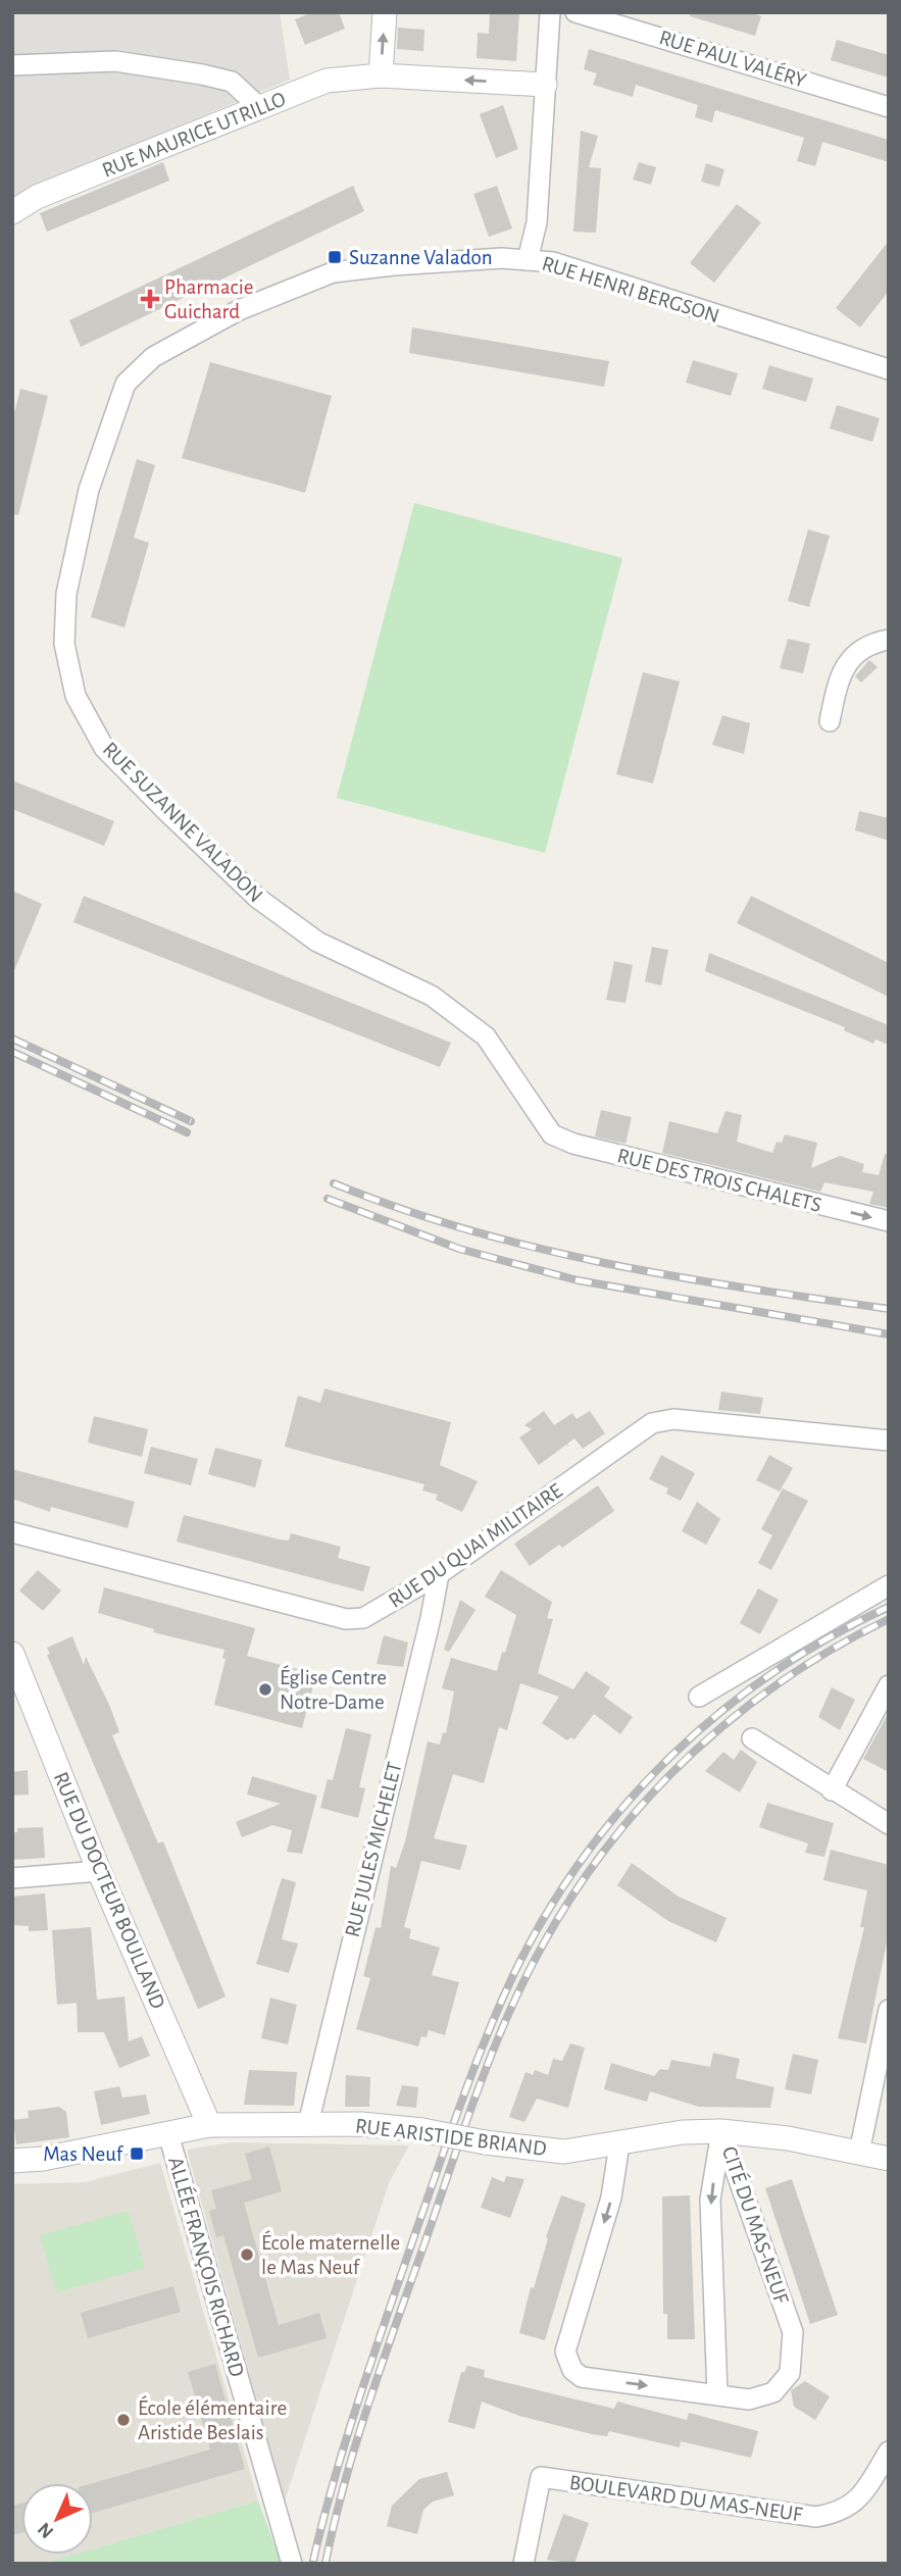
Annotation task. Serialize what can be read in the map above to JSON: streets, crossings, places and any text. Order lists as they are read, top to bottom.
{
  "streets": {
    "street": [
      "RUE PAUL VALÉRY",
      "RUE MAURICE UTRILLO",
      "RUE HENRI BERGSON",
      "RUE SUZANNE VALADON",
      "RUE DES TROIS CHALETS",
      "RUE DU QUAI MILITAIRE",
      "RUE JULES MICHELET",
      "RUE DU DOCTEUR BOULLAND",
      "RUE ARISTIDE BRIAND",
      "CITÉ DU MAS-NEUF",
      "ALLÉE FRANÇOIS RICHARD",
      "BOULEVARD DU MAS-NEUF"
    ]
  },
  "crossings": [
    ["RUE MAURICE UTRILLO", "RUE HENRI BERGSON"],
    ["RUE HENRI BERGSON", "RUE SUZANNE VALADON"],
    ["RUE SUZANNE VALADON", "RUE DES TROIS CHALETS"],
    ["RUE DU QUAI MILITAIRE", "RUE JULES MICHELET"],
    ["RUE JULES MICHELET", "RUE ARISTIDE BRIAND"],
    ["RUE DU DOCTEUR BOULLAND", "RUE ARISTIDE BRIAND"],
    ["RUE ARISTIDE BRIAND", "CITÉ DU MAS-NEUF"],
    ["RUE ARISTIDE BRIAND", "ALLÉE FRANÇOIS RICHARD"]
  ],
  "one_way": ["RUE DES TROIS CHALETS", "CITÉ DU MAS-NEUF"],
  "places": {
    "transit": ["Suzanne Valadon", "Mas Neuf"],
    "health": ["Pharmacie Guichard"],
    "other": ["Église Centre Notre-Dame", "École maternelle le Mas Neuf", "École élémentaire Aristide Beslais"]
  },
  "north": "bottom left"
}
